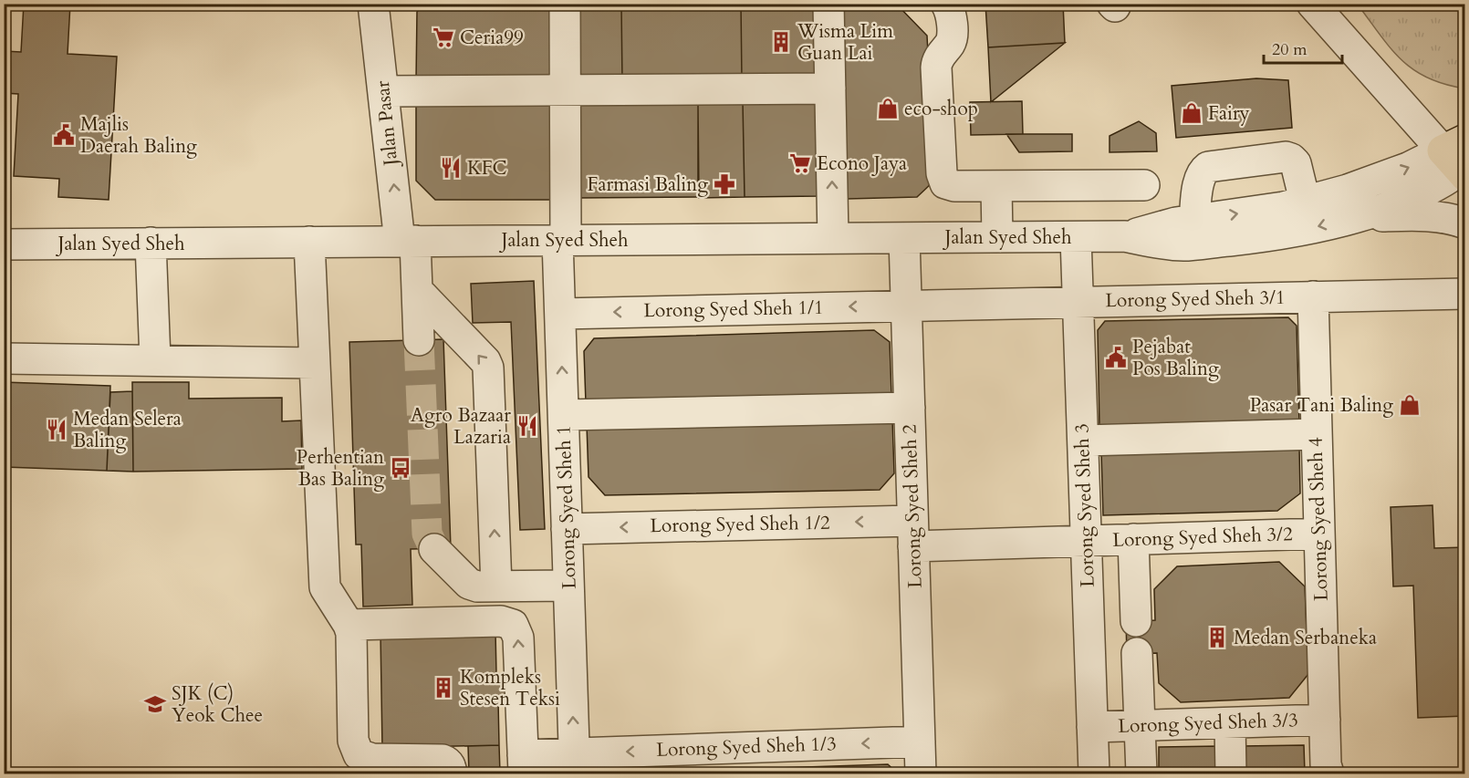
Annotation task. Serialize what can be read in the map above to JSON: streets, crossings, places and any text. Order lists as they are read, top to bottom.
{
  "streets": {
    "street": [
      "Jalan Pasar",
      "Jalan Syed Sheh",
      "Lorong Syed Sheh 3/1",
      "Lorong Syed Sheh 1/1",
      "Lorong Syed Sheh 3",
      "Lorong Syed Sheh 2",
      "Lorong Syed Sheh 1",
      "Lorong Syed Sheh 4",
      "Lorong Syed Sheh 1/2",
      "Lorong Syed Sheh 3/2",
      "Lorong Syed Sheh 3/3",
      "Lorong Syed Sheh 1/3"
    ]
  },
  "crossings": [
    ["Jalan Pasar", "Jalan Syed Sheh"],
    ["Jalan Syed Sheh", "Lorong Syed Sheh 3"],
    ["Jalan Syed Sheh", "Lorong Syed Sheh 2"],
    ["Jalan Syed Sheh", "Lorong Syed Sheh 1"],
    ["Lorong Syed Sheh 3/1", "Lorong Syed Sheh 1/1"],
    ["Lorong Syed Sheh 3/1", "Lorong Syed Sheh 3"],
    ["Lorong Syed Sheh 3/1", "Lorong Syed Sheh 2"],
    ["Lorong Syed Sheh 3/1", "Lorong Syed Sheh 4"],
    ["Lorong Syed Sheh 1/1", "Lorong Syed Sheh 2"],
    ["Lorong Syed Sheh 1/1", "Lorong Syed Sheh 1"],
    ["Lorong Syed Sheh 3", "Lorong Syed Sheh 1/2"],
    ["Lorong Syed Sheh 3", "Lorong Syed Sheh 3/2"],
    ["Lorong Syed Sheh 3", "Lorong Syed Sheh 3/3"],
    ["Lorong Syed Sheh 2", "Lorong Syed Sheh 1/2"],
    ["Lorong Syed Sheh 2", "Lorong Syed Sheh 1/3"],
    ["Lorong Syed Sheh 1", "Lorong Syed Sheh 1/2"],
    ["Lorong Syed Sheh 1", "Lorong Syed Sheh 1/3"],
    ["Lorong Syed Sheh 4", "Lorong Syed Sheh 3/2"],
    ["Lorong Syed Sheh 4", "Lorong Syed Sheh 3/3"],
    ["Lorong Syed Sheh 1/2", "Lorong Syed Sheh 3/2"]
  ],
  "one_way": ["Lorong Syed Sheh 1/3"],
  "places": {
    "supermarket": ["Ceria99", "Econo Jaya"],
    "building": ["Wisma Lim Guan Lai", "Medan Serbaneka", "Kompleks Stesen Teksi"],
    "shop": ["eco-shop", "Fairy", "Pasar Tani Baling"],
    "public building": ["Majlis Daerah Baling", "Pejabat Pos Baling"],
    "restaurant": ["KFC", "Agro Bazaar Lazaria", "Medan Selera Baling"],
    "pharmacy": ["Farmasi Baling"],
    "bus stop": ["Perhentian Bas Baling"],
    "school or university": ["SJK (C) Yeok Chee"]
  },
  "scale_bar": "20 m"
}
